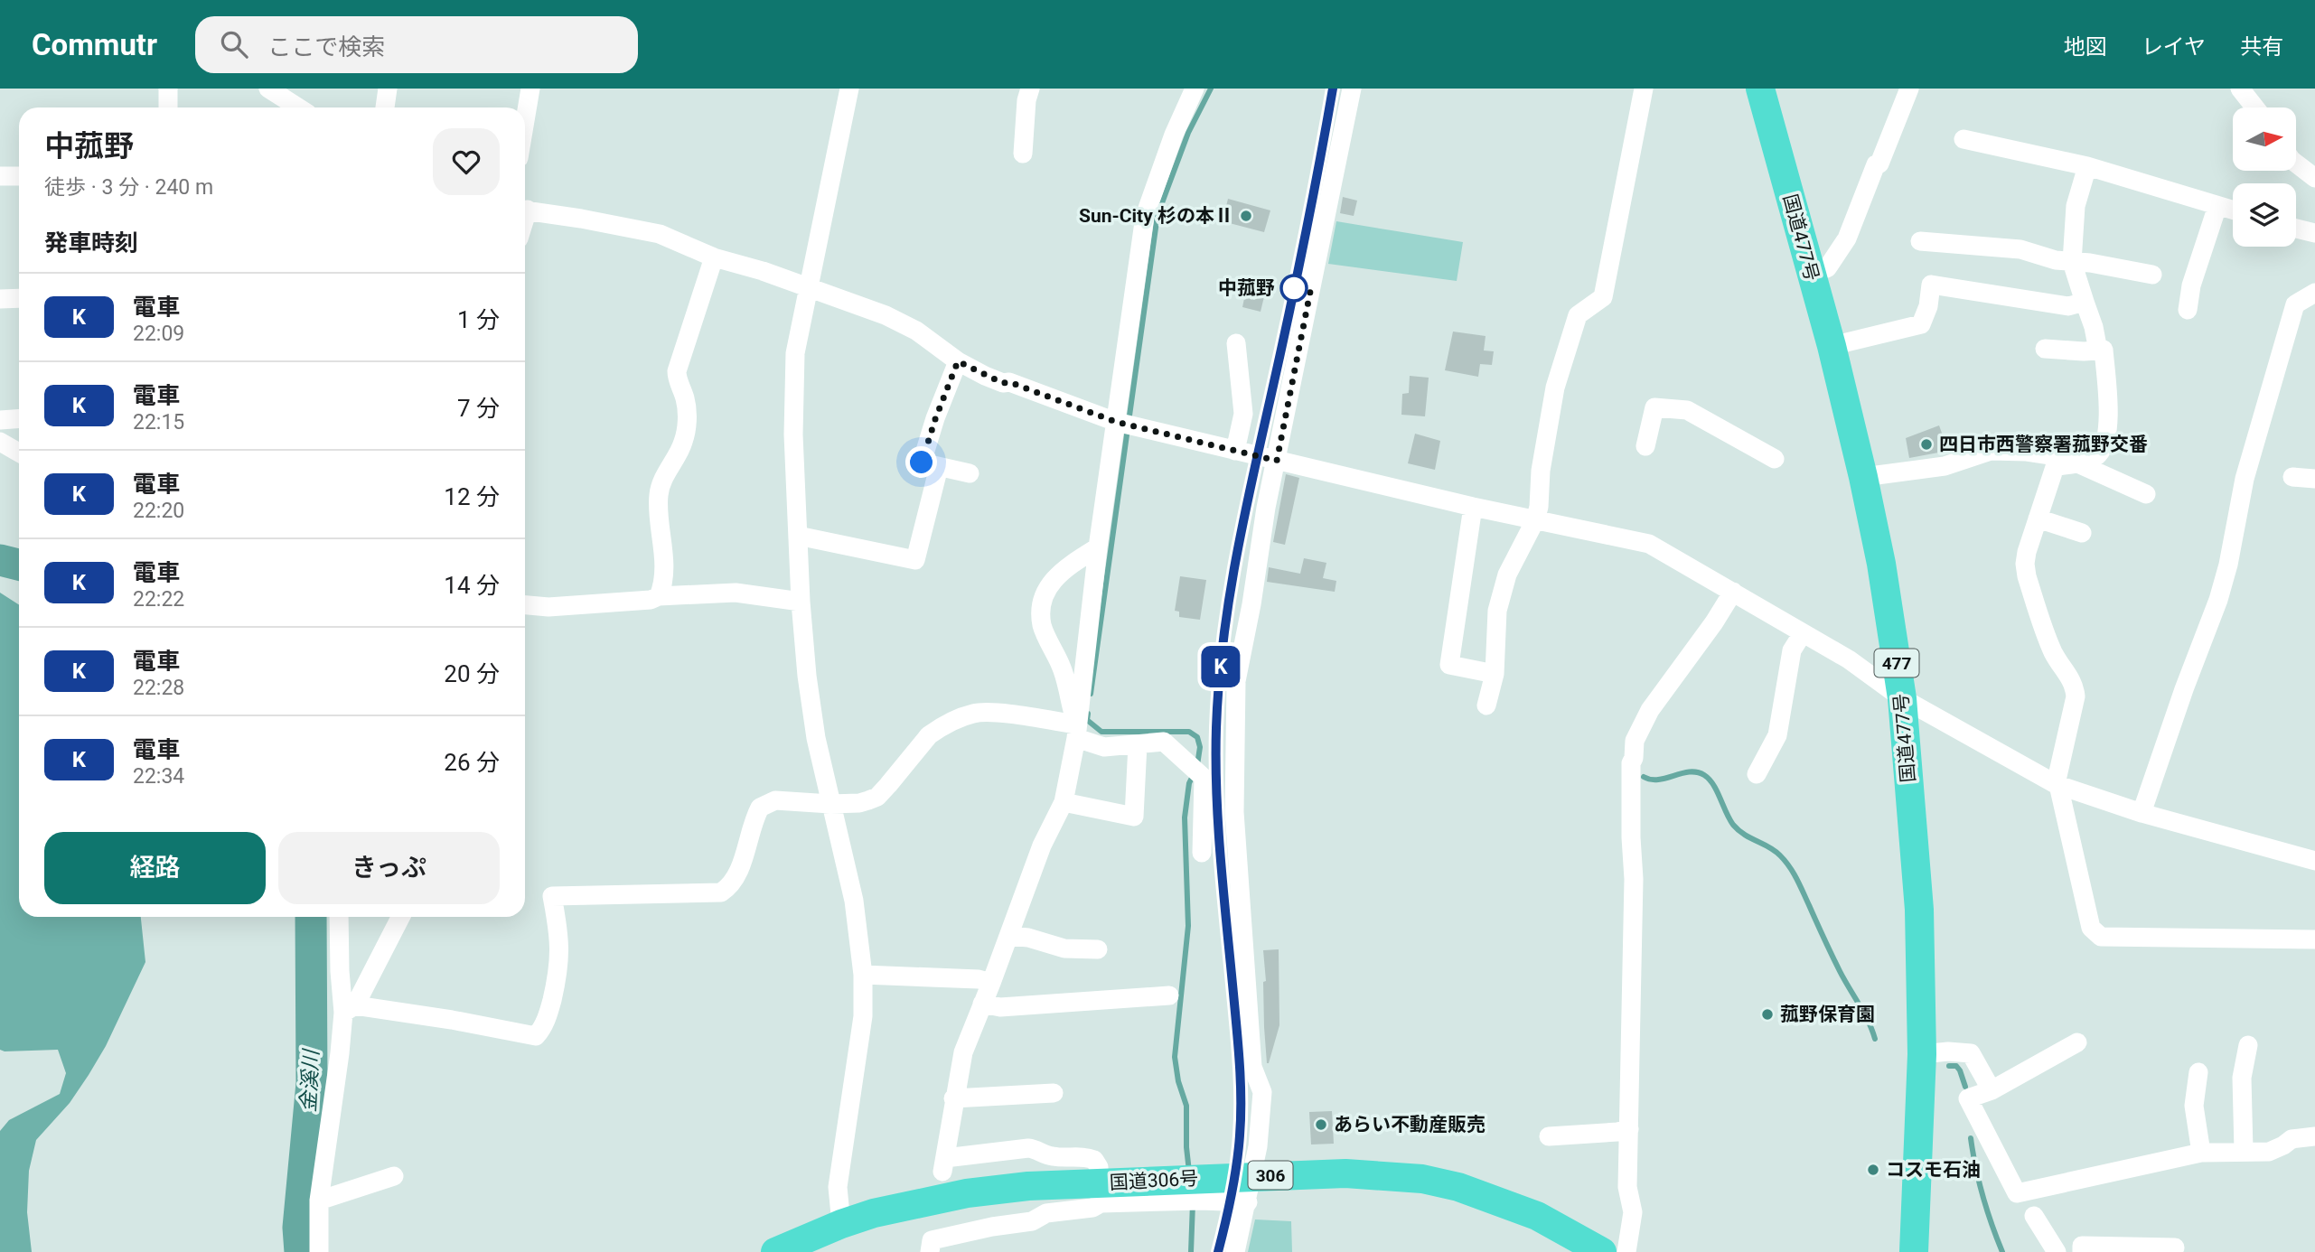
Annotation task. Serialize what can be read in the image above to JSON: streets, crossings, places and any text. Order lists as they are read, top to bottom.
{
  "streets": {
    "highway": [
      "国道477号",
      "477",
      "306",
      "国道306号"
    ]
  },
  "water": ["金溪川"],
  "places": [
    "Sun-City 杉の本Ⅱ",
    "中菰野",
    "四日市西警察署菰野交番",
    "菰野保育園",
    "あらい不動産販売",
    "コスモ石油"
  ],
  "north": "right",
  "page": {
    "header": "Commutr",
    "search": "ここで検索",
    "nav": ["地図", "レイヤ", "共有"],
    "on_map": "K",
    "heading": [
      ["中菰野", "徒歩 · 3 分 · 240 m"],
      "発車時刻"
    ],
    "list": [
      {
        "mark": "K",
        "name": "電車",
        "note": "22:09",
        "value": "1 分"
      },
      {
        "mark": "K",
        "name": "電車",
        "note": "22:15",
        "value": "7 分"
      },
      {
        "mark": "K",
        "name": "電車",
        "note": "22:20",
        "value": "12 分"
      },
      {
        "mark": "K",
        "name": "電車",
        "note": "22:22",
        "value": "14 分"
      },
      {
        "mark": "K",
        "name": "電車",
        "note": "22:28",
        "value": "20 分"
      },
      {
        "mark": "K",
        "name": "電車",
        "note": "22:34",
        "value": "26 分"
      }
    ],
    "buttons": ["経路", "きっぷ"]
  }
}
